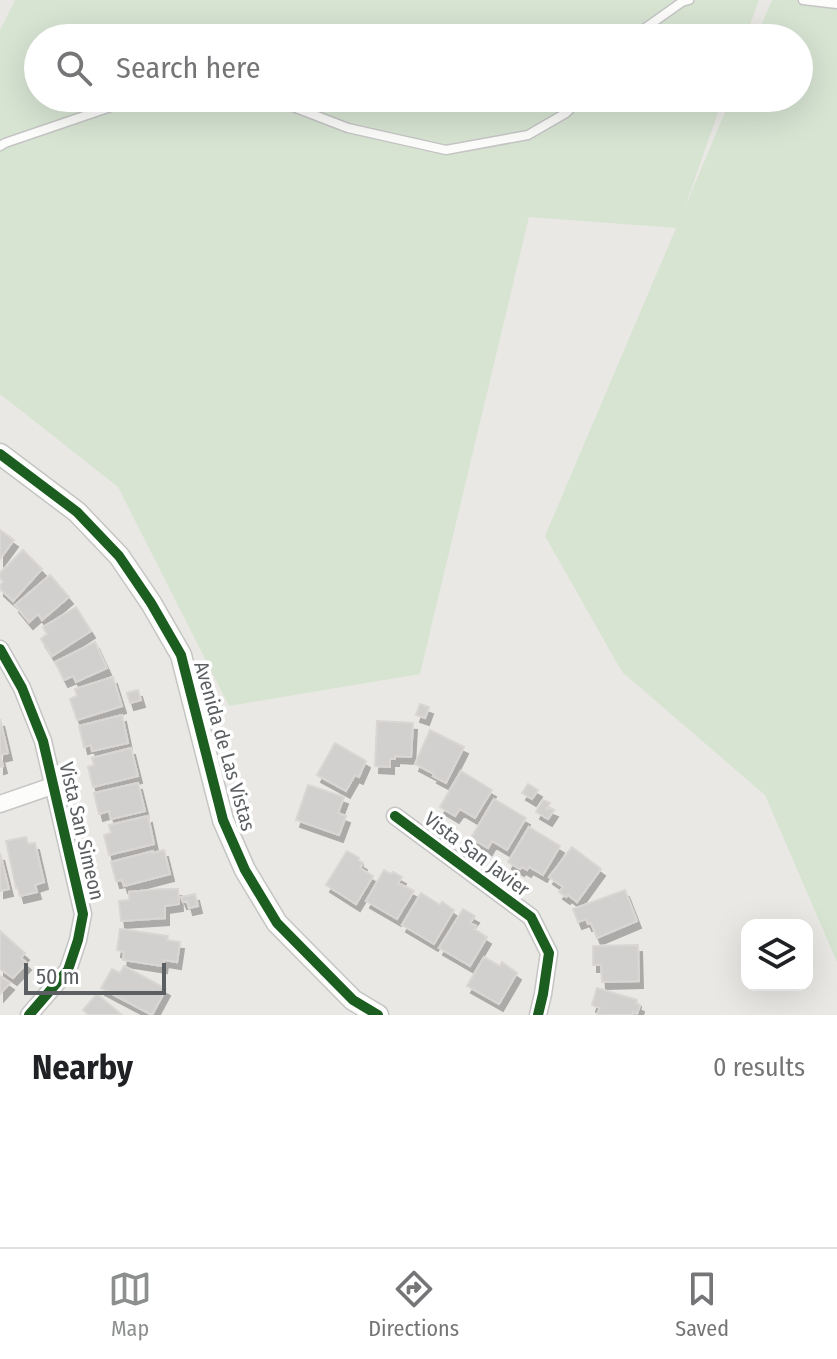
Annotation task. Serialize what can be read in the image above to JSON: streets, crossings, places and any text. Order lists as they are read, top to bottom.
{
  "streets": {
    "street": ["Avenida de Las Vistas", "Vista San Simeon", "Vista San Javier"]
  },
  "scale_bar": "50 m",
  "page": {
    "search": "Search here",
    "scale": "50 m",
    "heading": ["Nearby", "0 results"],
    "nav": ["Map", "Directions", "Saved"]
  }
}
